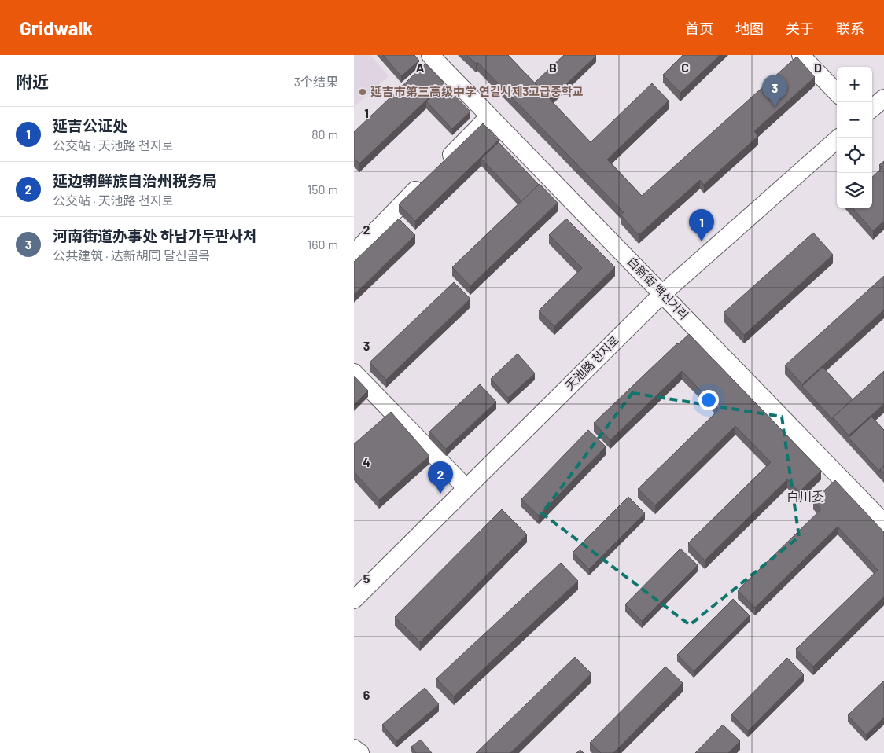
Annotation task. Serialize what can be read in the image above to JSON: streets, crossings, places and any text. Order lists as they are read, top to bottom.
{
  "streets": {
    "street": ["白新街 백신거리", "天池路 천지로"]
  },
  "crossings": [
    ["白新街 백신거리", "天池路 천지로"]
  ],
  "districts": ["白川委"],
  "places": ["延吉市第三高级中学 연길시제3고급중학교"],
  "page": {
    "header": "Gridwalk",
    "nav": [
      "首页",
      "地图",
      "关于",
      "联系"
    ],
    "heading": ["附近", "3个结果"],
    "map_buttons": ["+", "−"],
    "pins": ["3", "1", "2"],
    "list": [
      {
        "mark": "1",
        "name": "延吉公证处",
        "note": "公交站 · 天池路 천지로",
        "value": "80 m"
      },
      {
        "mark": "2",
        "name": "延边朝鲜族自治州税务局",
        "note": "公交站 · 天池路 천지로",
        "value": "150 m"
      },
      {
        "mark": "3",
        "name": "河南街道办事处 하남가두판사처",
        "note": "公共建筑 · 达新胡同 달신골목",
        "value": "160 m"
      }
    ]
  },
  "grid": {
    "columns": [
      "A",
      "B",
      "C",
      "D"
    ],
    "rows": [
      "1",
      "2",
      "3",
      "4",
      "5",
      "6"
    ]
  }
}
